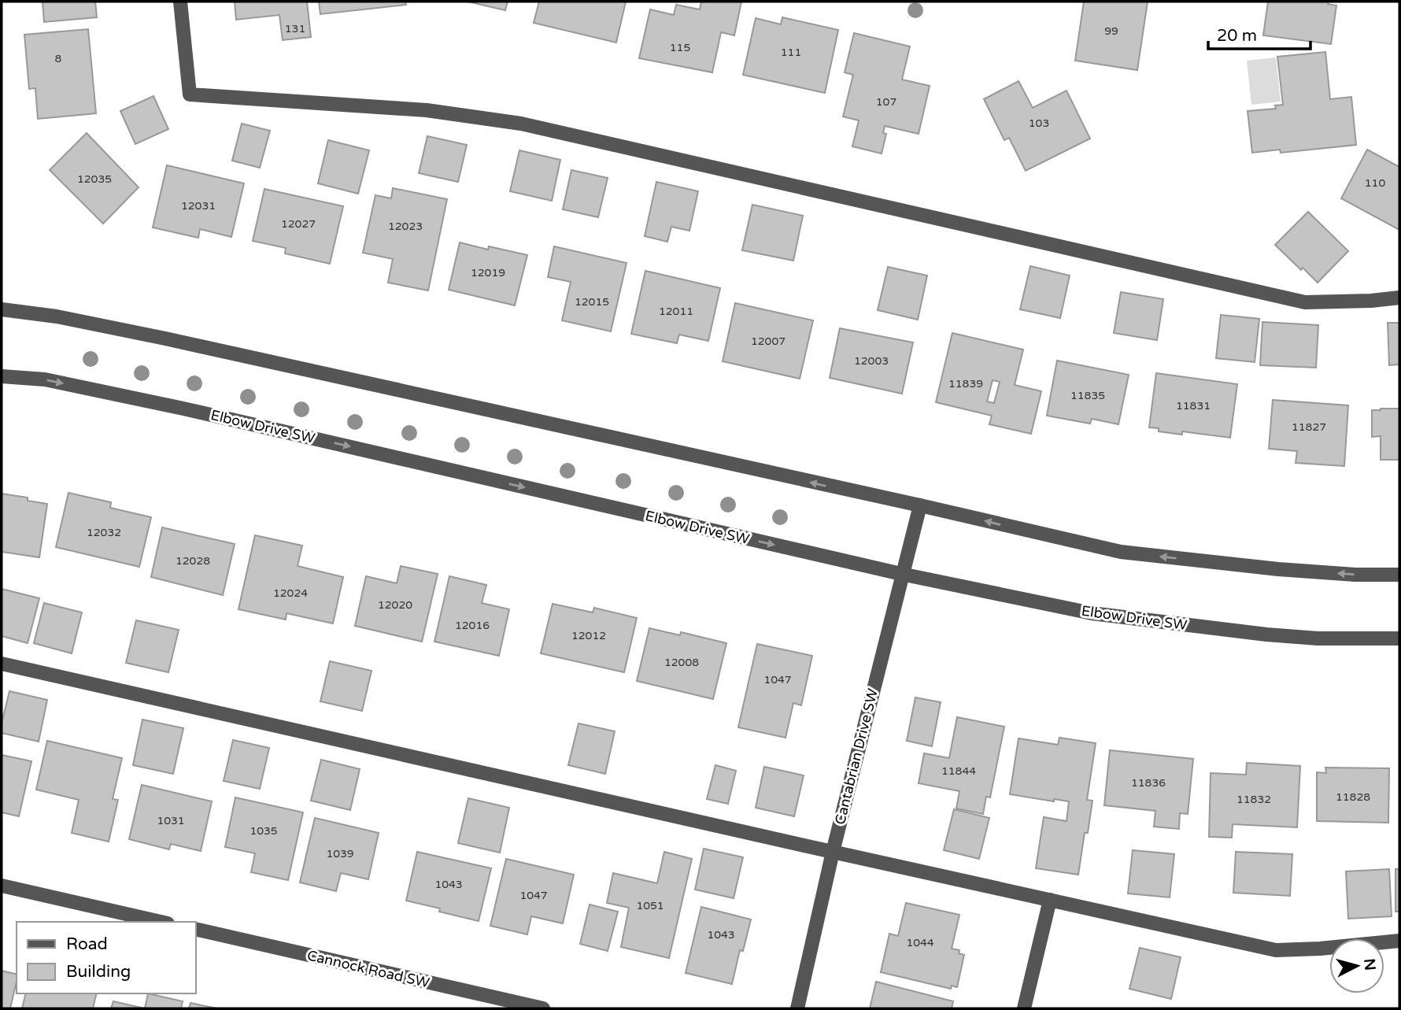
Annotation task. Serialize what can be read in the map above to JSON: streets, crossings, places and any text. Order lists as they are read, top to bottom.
{
  "streets": {
    "street": ["Elbow Drive SW", "Cantabrian Drive SW", "Cannock Road SW"]
  },
  "crossings": [
    ["Elbow Drive SW", "Cantabrian Drive SW"]
  ],
  "house_numbers": [
    "131",
    "99",
    "115",
    "111",
    "8",
    "107",
    "103",
    "12035",
    "110",
    "12031",
    "12027",
    "12023",
    "12019",
    "12015",
    "12011",
    "12007",
    "12003",
    "11839",
    "11835",
    "11831",
    "11827",
    "12032",
    "12028",
    "12024",
    "12020",
    "12016",
    "12012",
    "12008",
    "1047",
    "11844",
    "11836",
    "11828",
    "11832",
    "1031",
    "1035",
    "1039",
    "1043",
    "1047",
    "1051",
    "1043",
    "1044"
  ],
  "legend": ["Road", "Building"],
  "scale_bar": "20 m",
  "north": "right"
}
